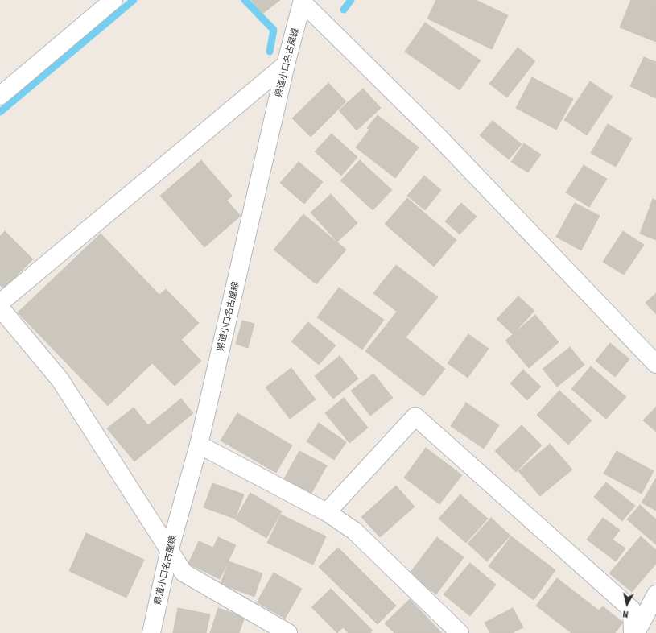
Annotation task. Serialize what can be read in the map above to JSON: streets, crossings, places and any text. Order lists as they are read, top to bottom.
{
  "streets": {
    "street": ["県道小口名古屋線"]
  },
  "north": "bottom"
}
